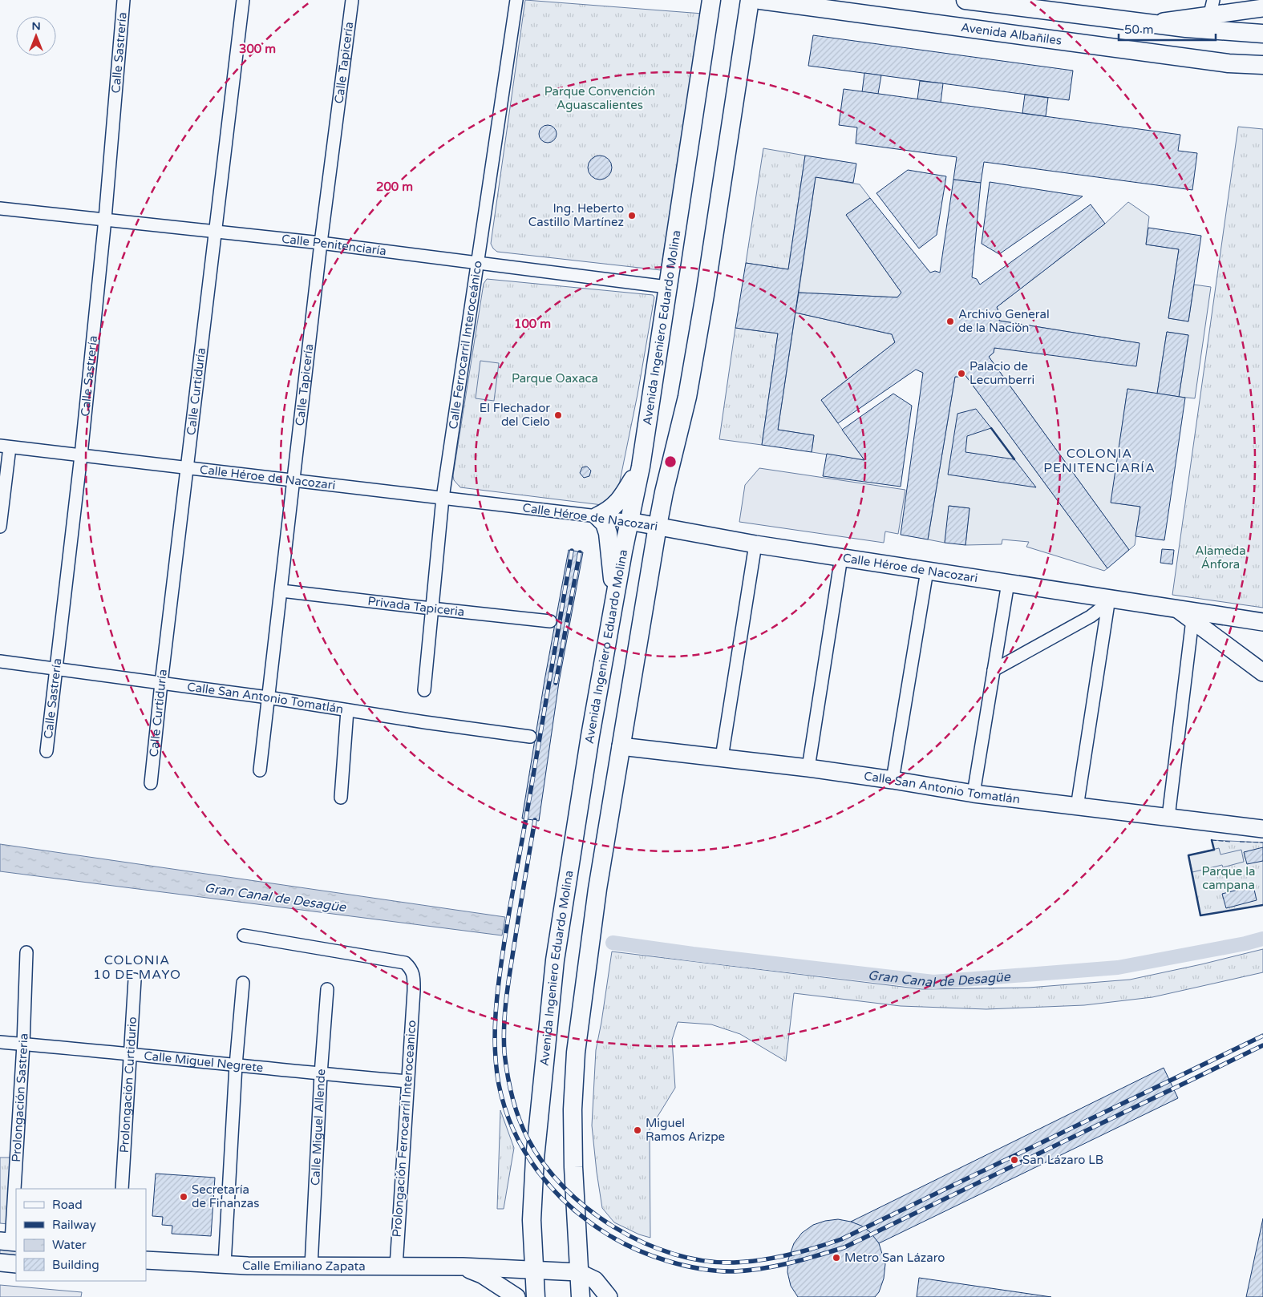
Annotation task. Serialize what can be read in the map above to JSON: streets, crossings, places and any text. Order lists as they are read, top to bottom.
{
  "streets": {
    "main road": ["Avenida Albañiles", "Avenida Ingeniero Eduardo Molina"],
    "street": [
      "Calle Sastrería",
      "Calle Tapicería",
      "Calle Penitenciaría",
      "Calle Ferrocarril Interoceánico",
      "Calle Curtiduría",
      "Calle Héroe de Nacozari",
      "Privada Tapiceria",
      "Calle San Antonio Tomatlán",
      "Calle Miguel Negrete",
      "Prolongación Curtidurio",
      "Prolongación Sastreria",
      "Calle Miguel Allende",
      "Prolongación Ferrocarril Interoceanico",
      "Calle Emiliano Zapata"
    ]
  },
  "crossings": [
    ["Calle Sastrería", "Calle Penitenciaría"],
    ["Calle Sastrería", "Calle Héroe de Nacozari"],
    ["Calle Sastrería", "Calle San Antonio Tomatlán"],
    ["Calle Tapicería", "Calle Penitenciaría"],
    ["Calle Tapicería", "Calle Héroe de Nacozari"],
    ["Calle Tapicería", "Privada Tapiceria"],
    ["Calle Tapicería", "Calle San Antonio Tomatlán"],
    ["Calle Penitenciaría", "Avenida Ingeniero Eduardo Molina"],
    ["Calle Penitenciaría", "Calle Ferrocarril Interoceánico"],
    ["Calle Penitenciaría", "Calle Curtiduría"],
    ["Avenida Ingeniero Eduardo Molina", "Calle Héroe de Nacozari"],
    ["Avenida Ingeniero Eduardo Molina", "Calle Emiliano Zapata"],
    ["Calle Ferrocarril Interoceánico", "Calle Héroe de Nacozari"],
    ["Calle Ferrocarril Interoceánico", "Privada Tapiceria"],
    ["Calle Curtiduría", "Calle Héroe de Nacozari"],
    ["Calle Curtiduría", "Calle San Antonio Tomatlán"],
    ["Calle Miguel Negrete", "Prolongación Curtidurio"],
    ["Calle Miguel Negrete", "Prolongación Sastreria"],
    ["Calle Miguel Negrete", "Calle Miguel Allende"],
    ["Calle Miguel Negrete", "Prolongación Ferrocarril Interoceanico"],
    ["Calle Miguel Allende", "Calle Emiliano Zapata"],
    ["Prolongación Ferrocarril Interoceanico", "Calle Emiliano Zapata"]
  ],
  "districts": ["COLONIA PENITENCIARÍA", "COLONIA 10 DE MAYO"],
  "water": ["Gran Canal de Desagüe"],
  "parks": [
    "Parque Convención Aguascalientes",
    "Parque Oaxaca",
    "Alameda Ánfora",
    "Parque la campana"
  ],
  "places": [
    "Ing. Heberto Castillo Martínez",
    "Archivo General de la Nación",
    "Palacio de Lecumberri",
    "El Flechador del Cielo",
    "Miguel Ramos Arizpe",
    "San Lázaro LB",
    "Secretaría de Finanzas",
    "Metro San Lázaro"
  ],
  "legend": [
    "Road",
    "Railway",
    "Water",
    "Building"
  ],
  "scale_bar": "50 m",
  "north": "top",
  "rings": ["300 m", "200 m", "100 m"]
}
